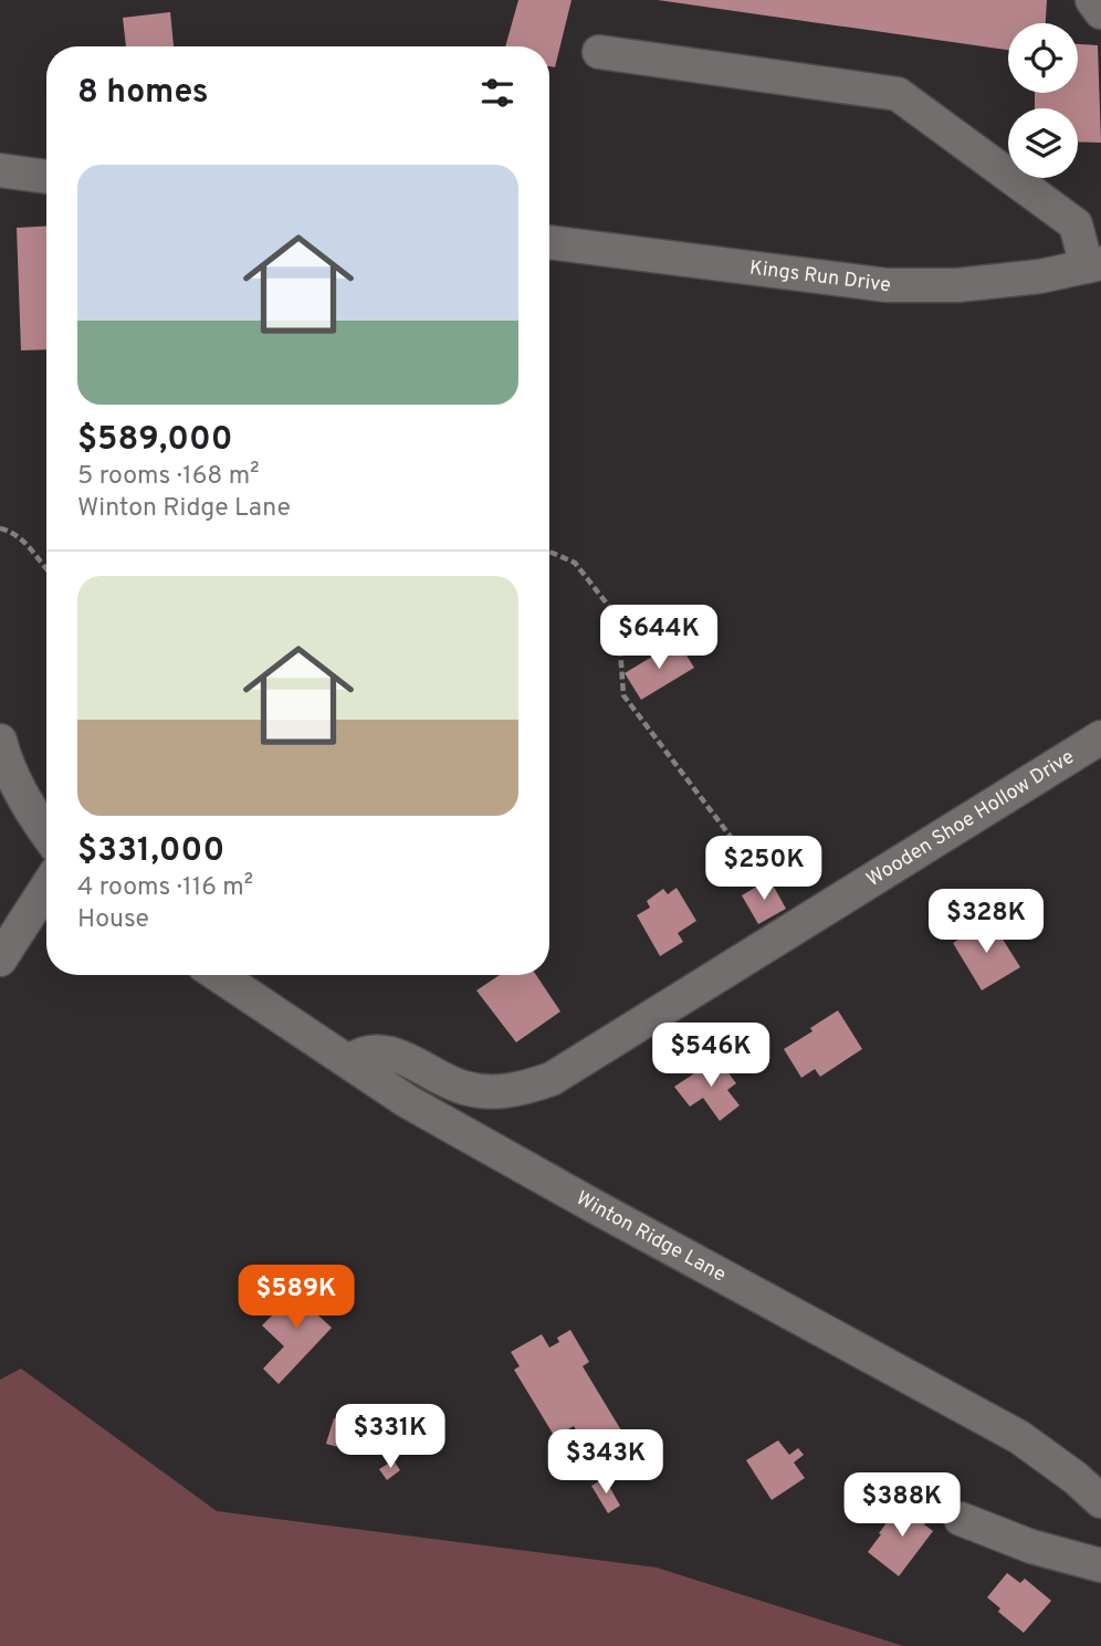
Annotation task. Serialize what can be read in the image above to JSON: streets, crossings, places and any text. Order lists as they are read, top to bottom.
{
  "streets": {
    "street": ["Kings Run Drive", "Wooden Shoe Hollow Drive", "Winton Ridge Lane"]
  },
  "crossings": [
    ["Wooden Shoe Hollow Drive", "Winton Ridge Lane"]
  ],
  "page": {
    "heading": "8 homes",
    "list": [
      {
        "name": "$589,000",
        "note": "5 rooms · 168 m² · Winton Ridge Lane"
      },
      {
        "name": "$331,000",
        "note": "4 rooms · 116 m² · House"
      }
    ],
    "price": [
      "$644K",
      "$250K",
      "$328K",
      "$546K",
      "$589K",
      "$331K",
      "$343K",
      "$388K"
    ]
  }
}
